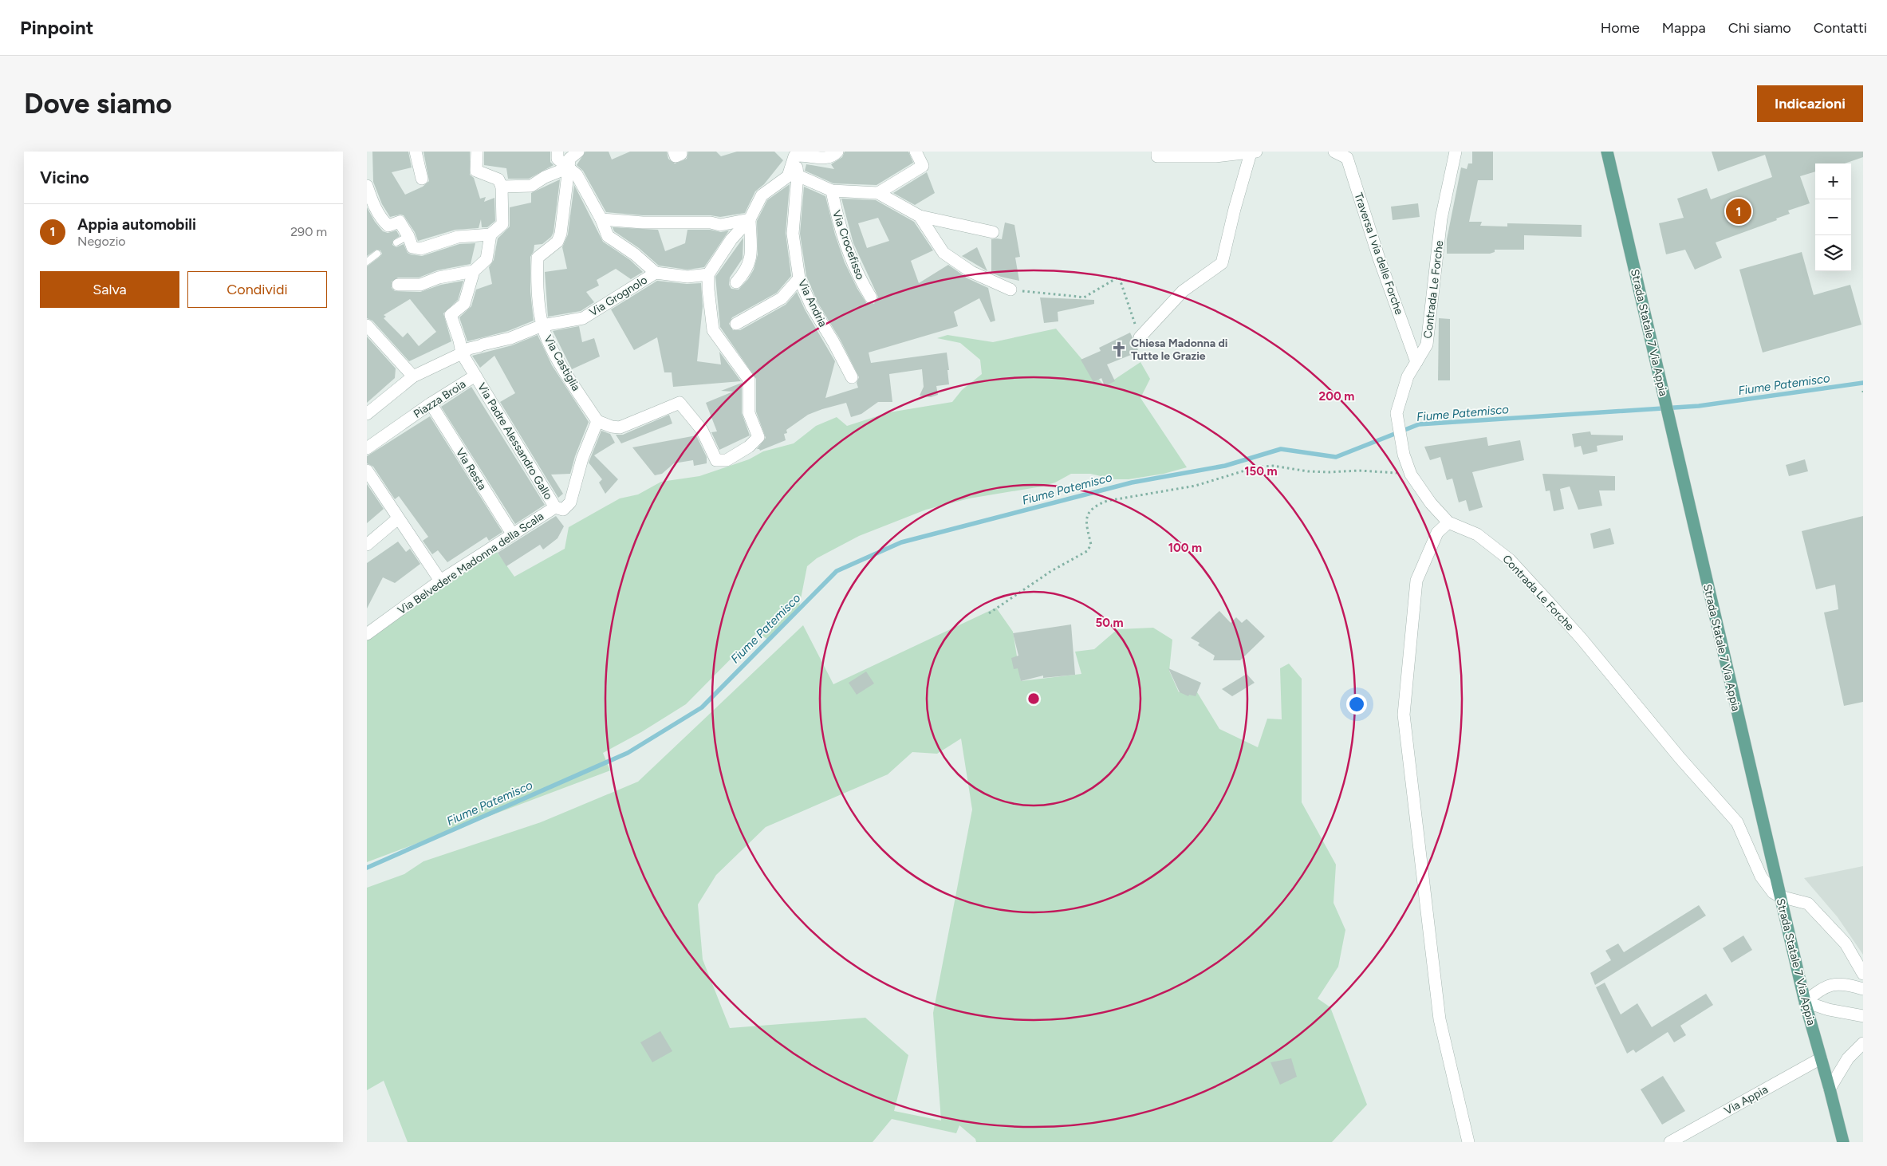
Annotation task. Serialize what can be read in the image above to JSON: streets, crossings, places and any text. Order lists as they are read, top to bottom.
{
  "streets": {
    "main road": ["Strada Statale 7 Via Appia"],
    "street": [
      "Via Crocefisso",
      "Traversa I via delle Forche",
      "Contrada Le Forche",
      "Via Grognolo",
      "Via Andria",
      "Via Castiglia",
      "Piazza Broia",
      "Via Padre Alessandro Gallo",
      "Via Resta",
      "Via Belvedere Madonna della Scala",
      "Via Appia"
    ]
  },
  "crossings": [
    ["Traversa I via delle Forche", "Contrada Le Forche"],
    ["Contrada Le Forche", "Strada Statale 7 Via Appia"],
    ["Via Grognolo", "Via Castiglia"],
    ["Via Grognolo", "Piazza Broia"],
    ["Strada Statale 7 Via Appia", "Via Appia"],
    ["Via Castiglia", "Via Belvedere Madonna della Scala"],
    ["Piazza Broia", "Via Padre Alessandro Gallo"],
    ["Piazza Broia", "Via Resta"],
    ["Via Padre Alessandro Gallo", "Via Belvedere Madonna della Scala"],
    ["Via Resta", "Via Belvedere Madonna della Scala"]
  ],
  "water": ["Fiume Patemisco"],
  "places": {
    "church": ["Chiesa Madonna di Tutte le Grazie"]
  },
  "page": {
    "header": "Pinpoint",
    "nav": [
      "Home",
      "Mappa",
      "Chi siamo",
      "Contatti"
    ],
    "buttons": [
      "Indicazioni",
      ["Salva", "Condividi"]
    ],
    "title": "Dove siamo",
    "heading": "Vicino",
    "map_buttons": ["+", "−"],
    "pins": "1",
    "list": [
      {
        "mark": "1",
        "name": "Appia automobili",
        "note": "Negozio",
        "value": "290 m"
      }
    ]
  },
  "rings": [
    "200 m",
    "150 m",
    "100 m",
    "50 m"
  ]
}
